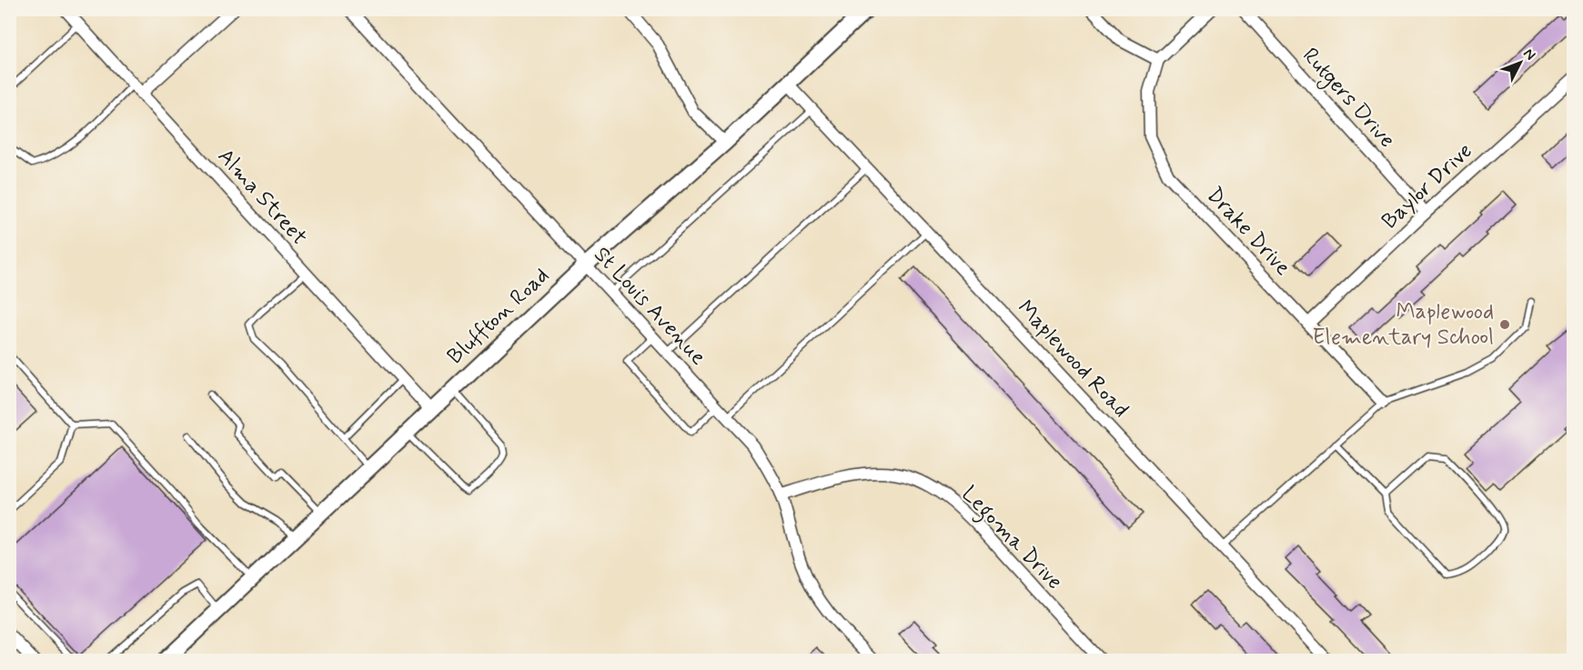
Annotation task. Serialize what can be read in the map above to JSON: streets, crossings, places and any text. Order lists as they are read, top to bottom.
{
  "streets": {
    "main road": ["Bluffton Road"],
    "street": [
      "Rutgers Drive",
      "Baylor Drive",
      "Alma Street",
      "Drake Drive",
      "St Louis Avenue",
      "Maplewood Road",
      "Legoma Drive"
    ]
  },
  "crossings": [
    ["Rutgers Drive", "Baylor Drive"],
    ["Baylor Drive", "Drake Drive"],
    ["Alma Street", "Bluffton Road"],
    ["St Louis Avenue", "Bluffton Road"],
    ["St Louis Avenue", "Legoma Drive"],
    ["Bluffton Road", "Maplewood Road"]
  ],
  "places": ["Maplewood Elementary School"],
  "north": "top right"
}
